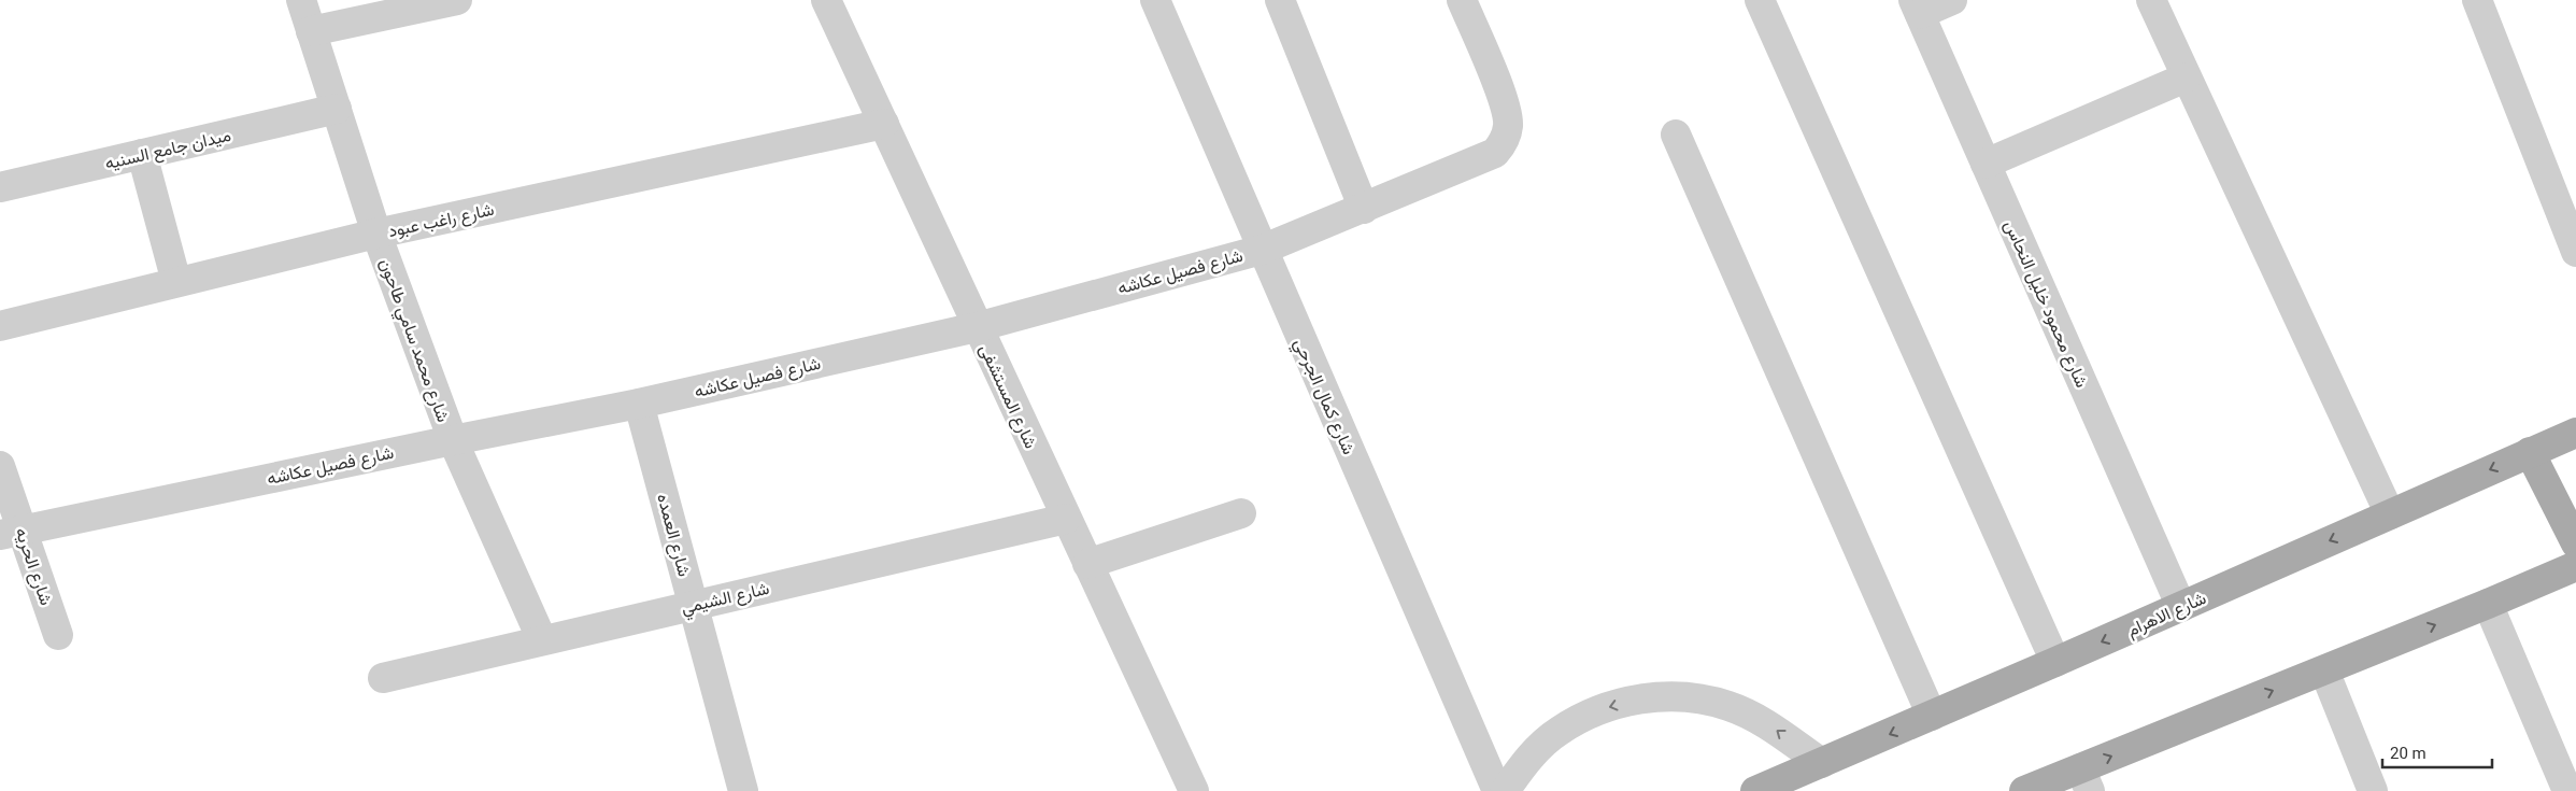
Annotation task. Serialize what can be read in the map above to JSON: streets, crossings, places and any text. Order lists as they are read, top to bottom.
{
  "streets": {
    "main road": ["شارع الاهرام"],
    "street": [
      "ميدان جامع السنيه",
      "شارع راغب عبود",
      "شارع فصيل عكاشه",
      "شارع محمود خليل النحاس",
      "شارع محمد سامي طاحون",
      "شارع المستشفى",
      "شارع كمال الجرحي",
      "شارع العمده",
      "شارع الحريه",
      "شارع الشيمي"
    ]
  },
  "crossings": [
    ["ميدان جامع السنيه", "شارع محمد سامي طاحون"],
    ["شارع راغب عبود", "شارع محمد سامي طاحون"],
    ["شارع راغب عبود", "شارع المستشفى"],
    ["شارع فصيل عكاشه", "شارع محمد سامي طاحون"],
    ["شارع فصيل عكاشه", "شارع المستشفى"],
    ["شارع فصيل عكاشه", "شارع كمال الجرحي"],
    ["شارع فصيل عكاشه", "شارع العمده"],
    ["شارع فصيل عكاشه", "شارع الحريه"],
    ["شارع محمود خليل النحاس", "شارع الاهرام"],
    ["شارع محمد سامي طاحون", "شارع الشيمي"],
    ["شارع المستشفى", "شارع الشيمي"],
    ["شارع العمده", "شارع الشيمي"]
  ],
  "scale_bar": "20 m"
}
